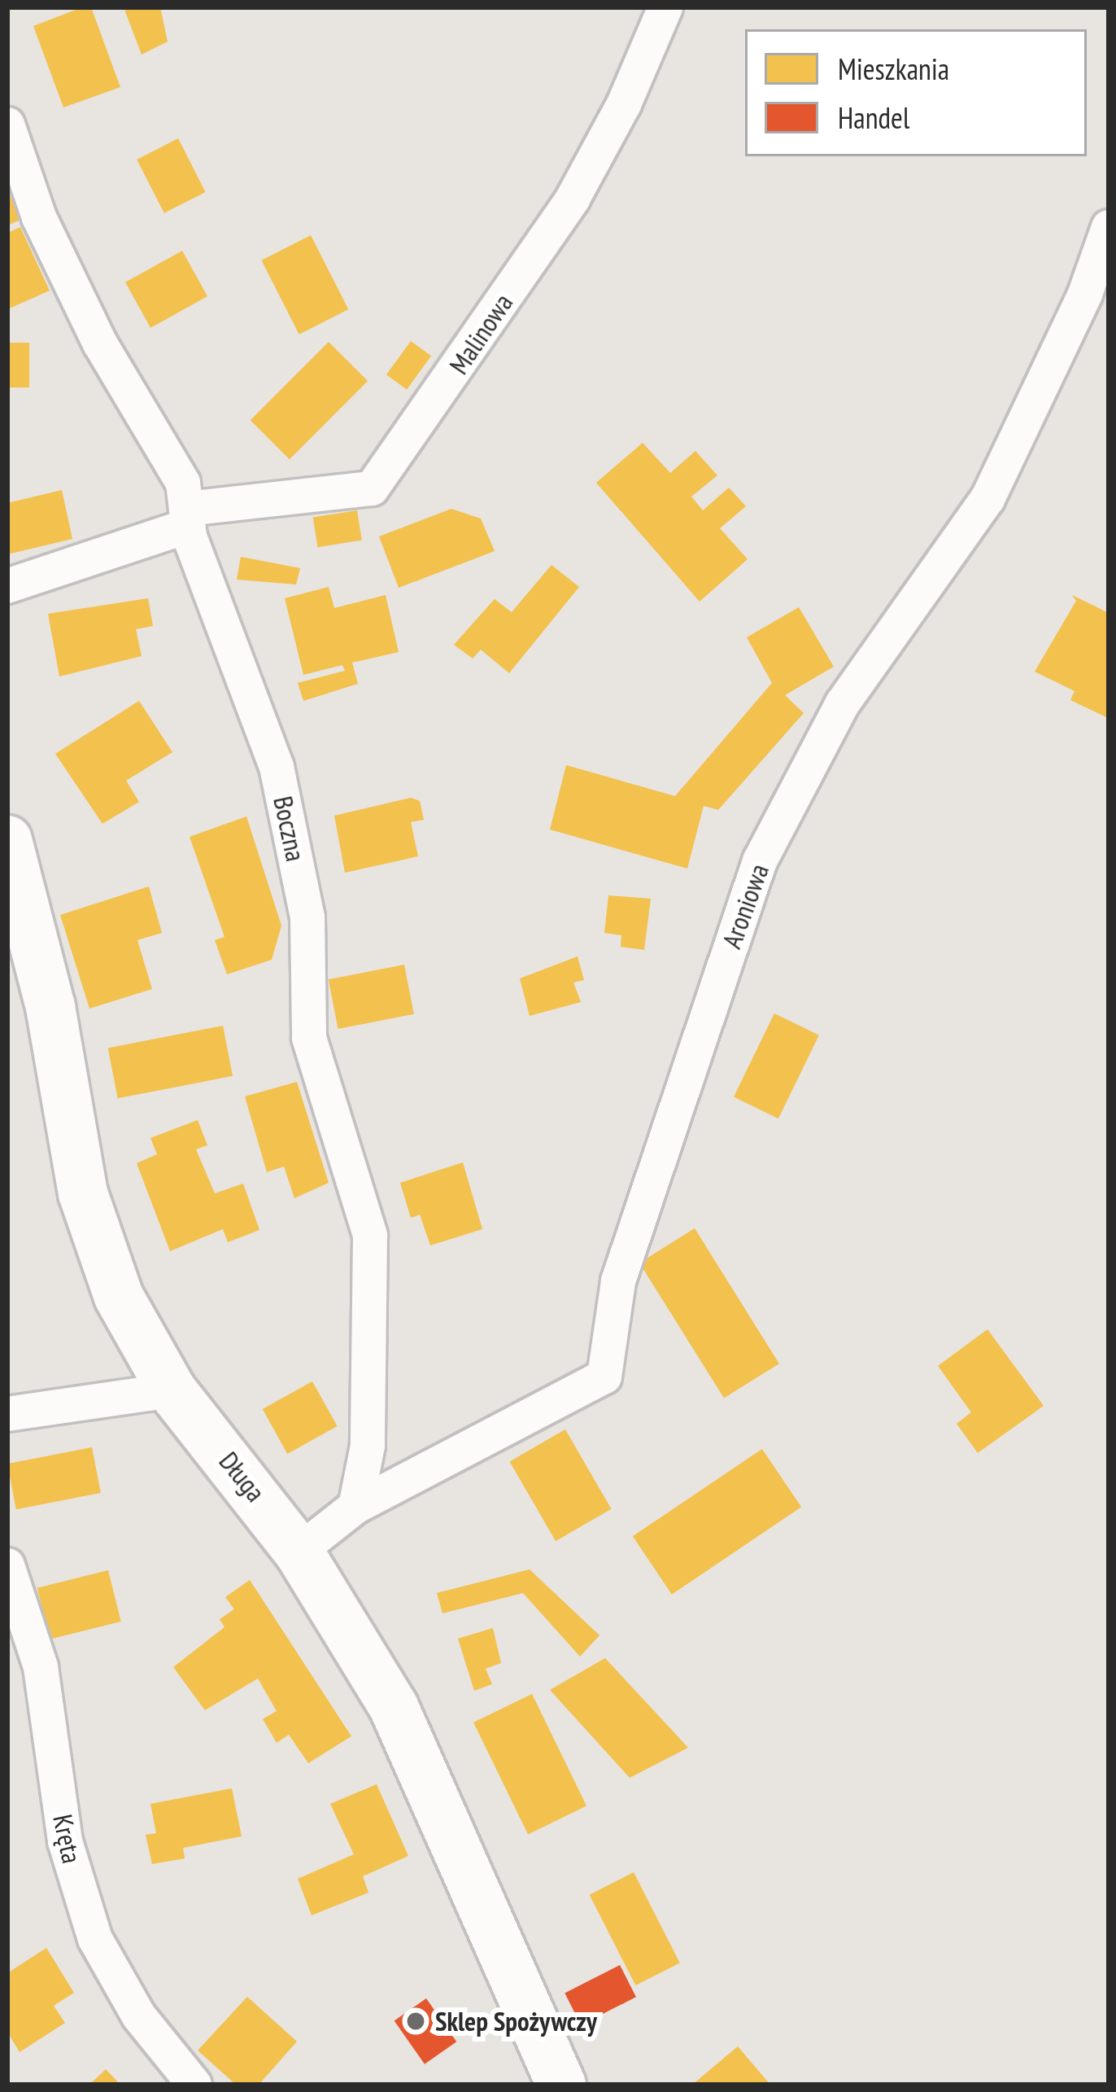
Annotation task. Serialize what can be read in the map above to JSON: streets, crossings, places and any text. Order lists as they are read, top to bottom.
{
  "streets": {
    "street": [
      "Malinowa",
      "Boczna",
      "Aroniowa",
      "Długa",
      "Kręta"
    ]
  },
  "crossings": [
    ["Malinowa", "Boczna"],
    ["Boczna", "Aroniowa"]
  ],
  "places": ["Sklep Spożywczy"],
  "legend": ["Mieszkania", "Handel"]
}
